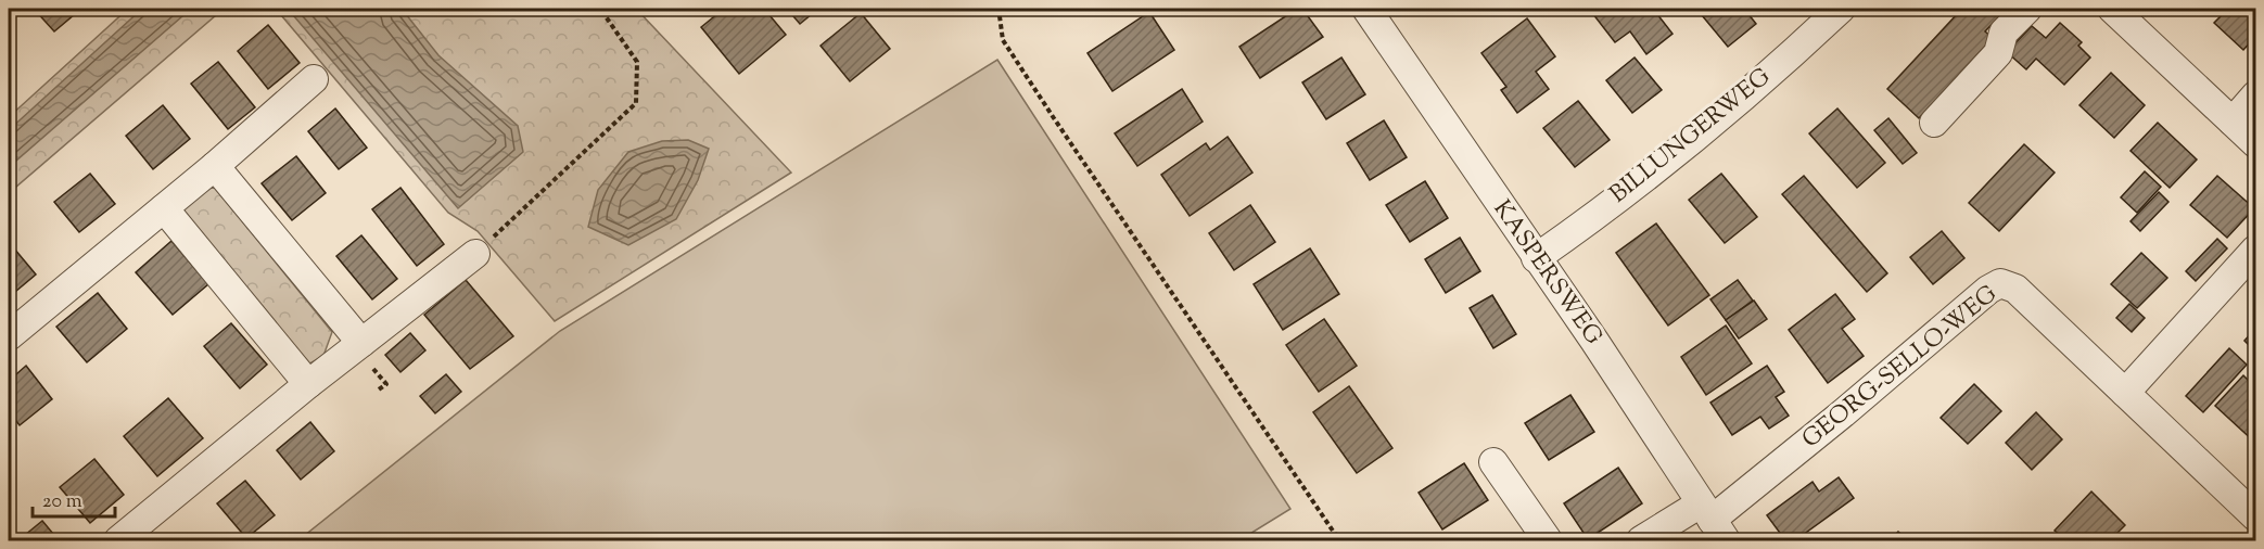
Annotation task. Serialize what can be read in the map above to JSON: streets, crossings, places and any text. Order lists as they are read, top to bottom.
{
  "streets": {
    "street": ["BILLUNGERWEG", "KASPERSWEG", "GEORG-SELLO-WEG"]
  },
  "crossings": [
    ["BILLUNGERWEG", "KASPERSWEG"],
    ["KASPERSWEG", "GEORG-SELLO-WEG"]
  ],
  "scale_bar": "20 m"
}
